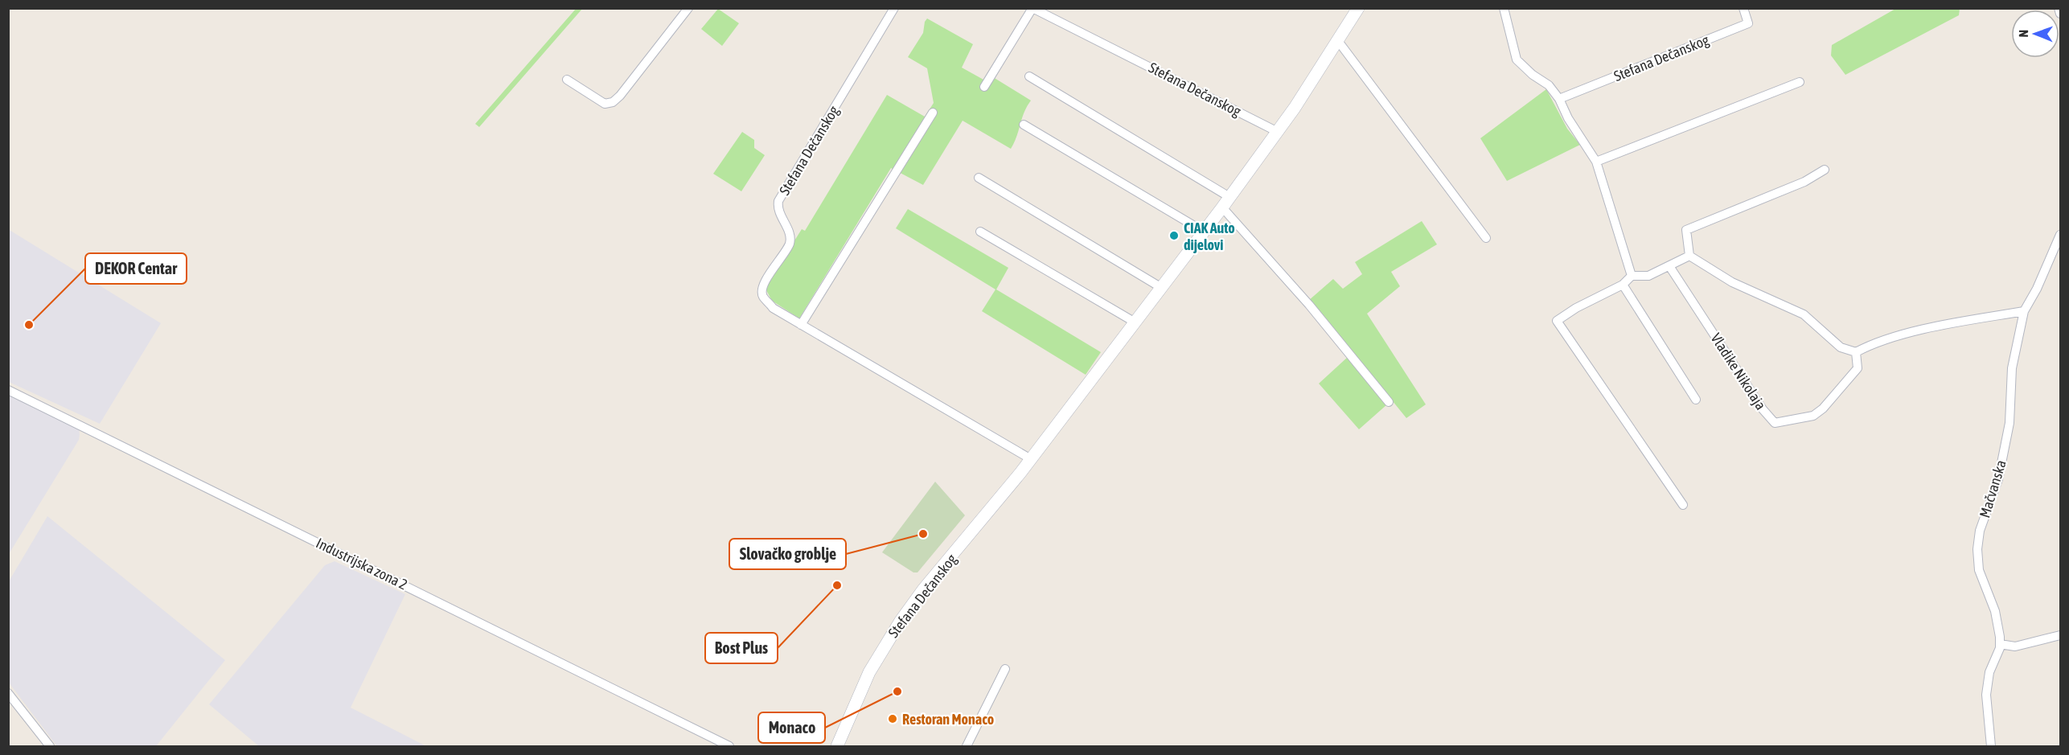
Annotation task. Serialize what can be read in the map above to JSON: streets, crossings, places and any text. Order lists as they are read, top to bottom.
{
  "streets": {
    "main road": ["Stefana Dečanskog"],
    "street": ["Vladike Nikolaja", "Mačvanska", "Industrijska zona 2"]
  },
  "places": [
    "CIAK Auto dijelovi",
    "DEKOR Centar",
    "Slovačko groblje",
    "Bost Plus",
    "Monaco",
    "Restoran Monaco"
  ],
  "north": "left"
}
